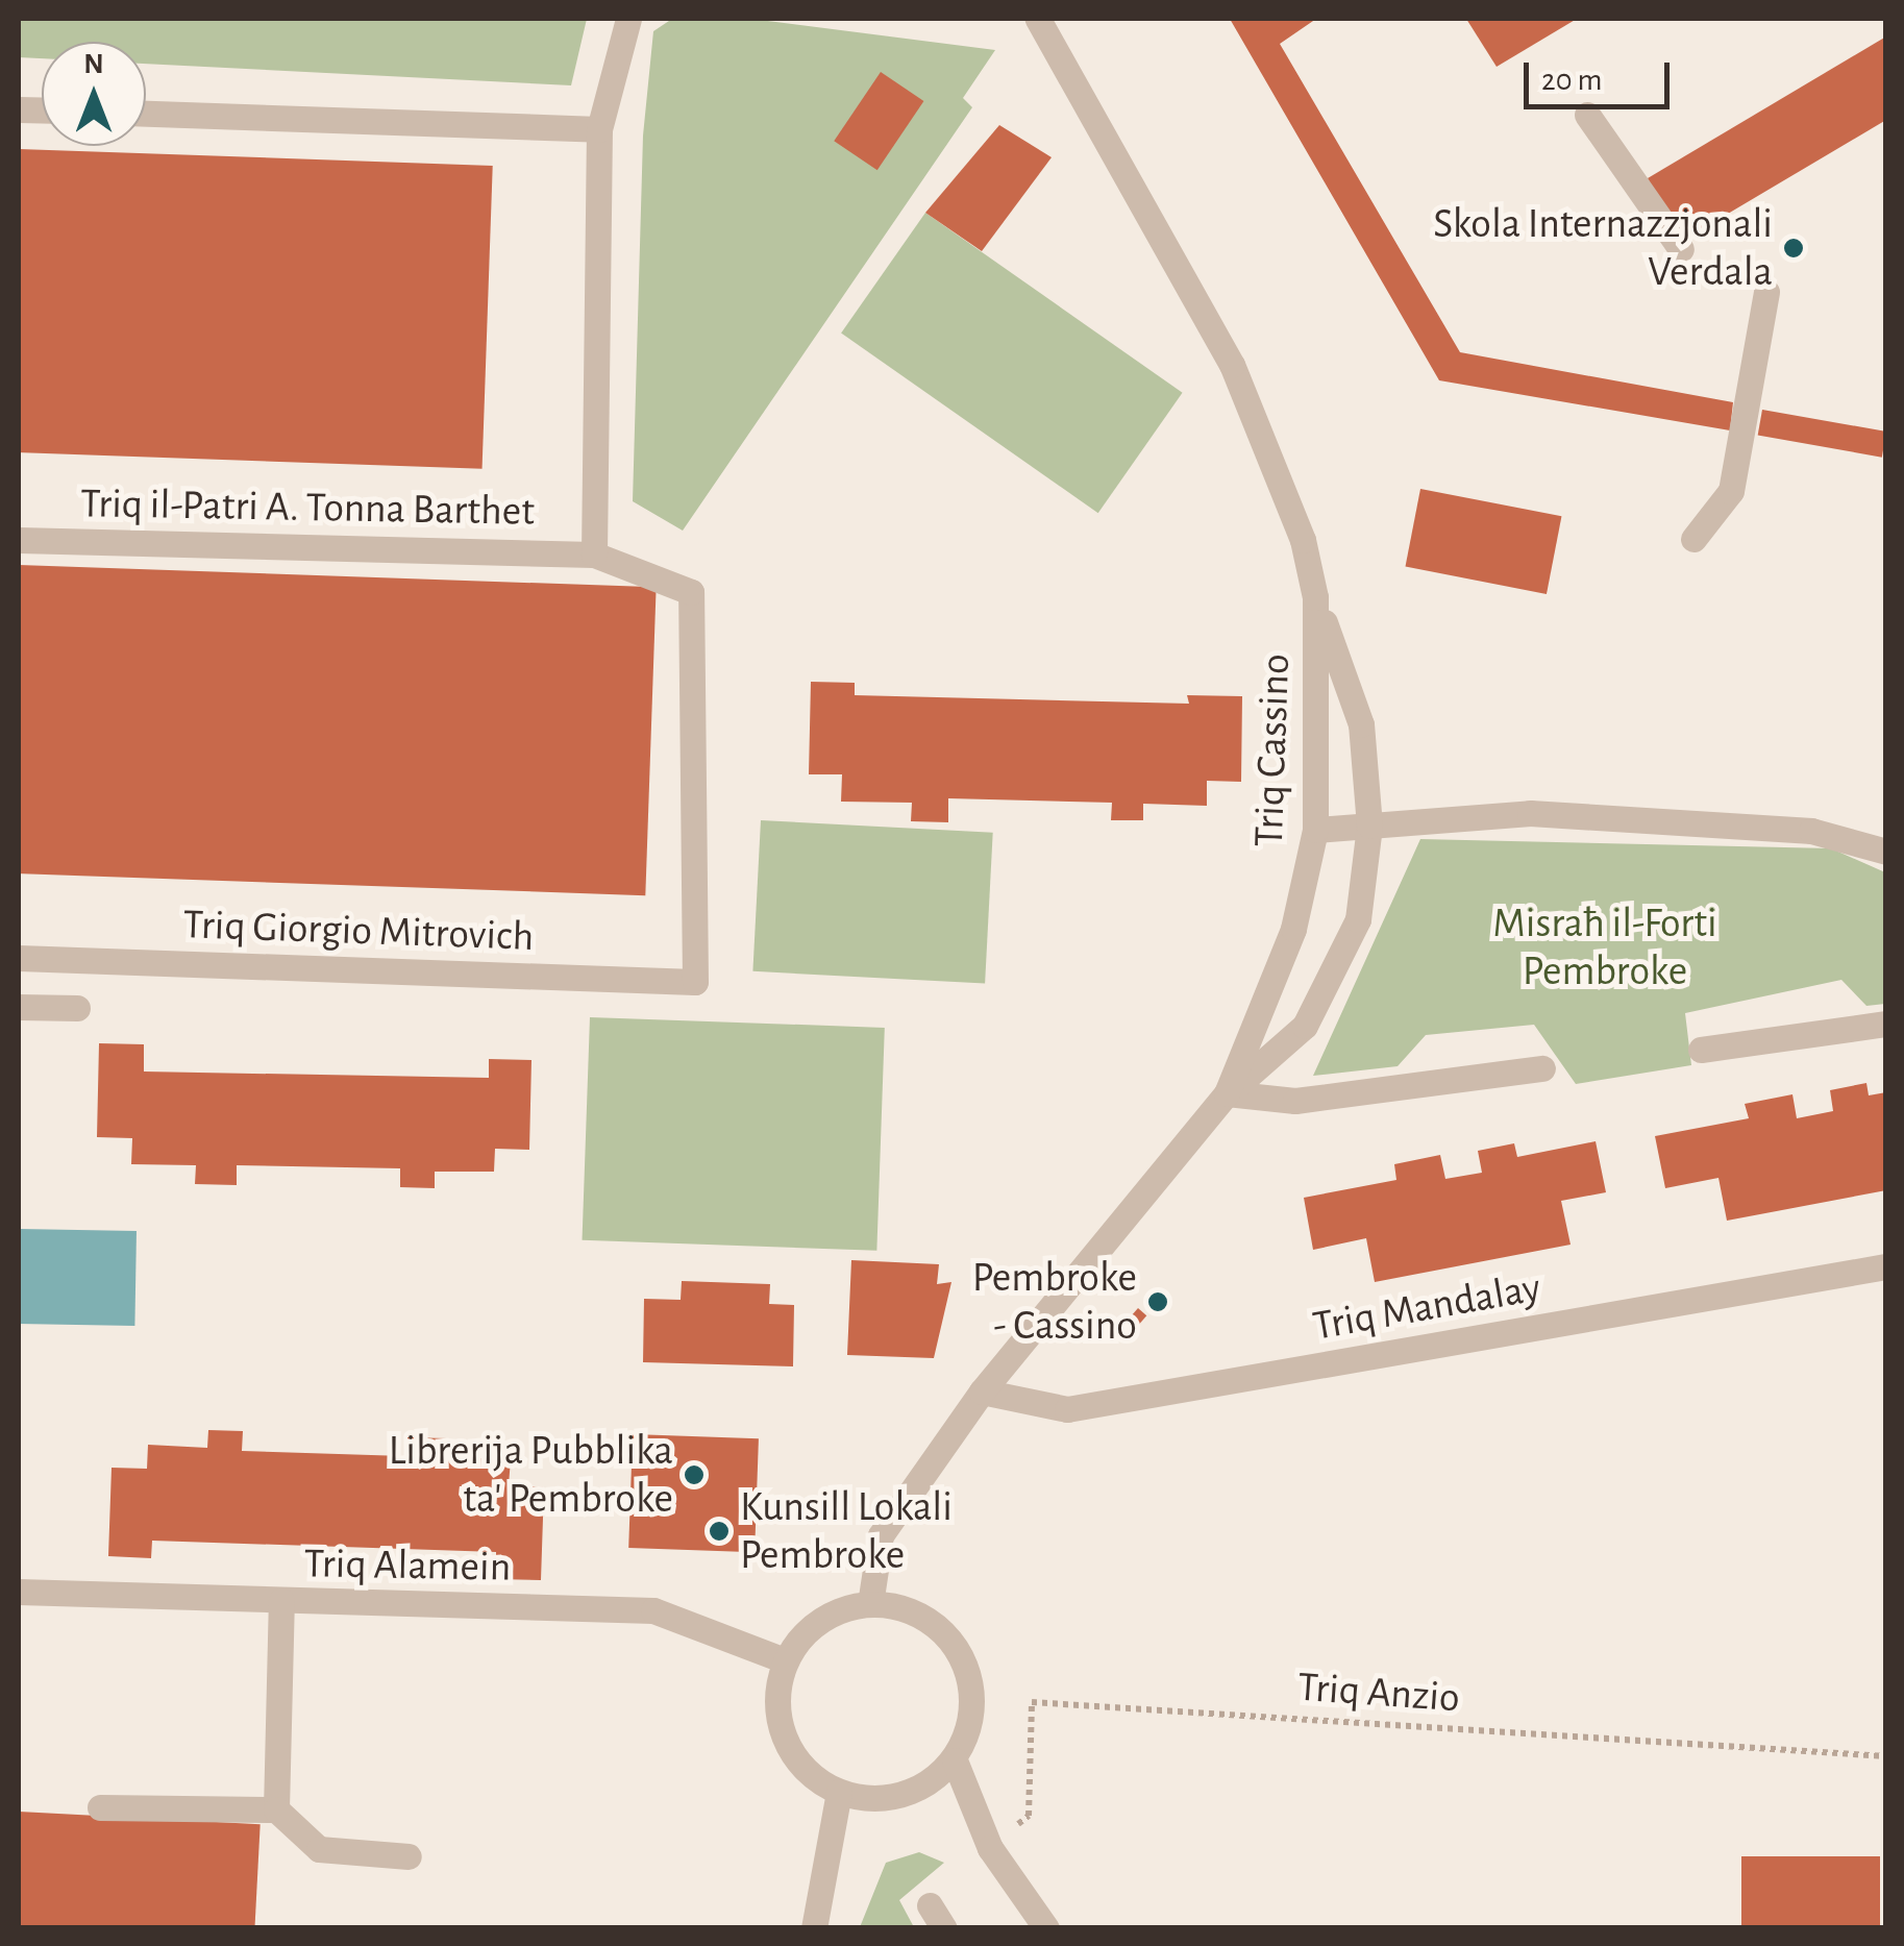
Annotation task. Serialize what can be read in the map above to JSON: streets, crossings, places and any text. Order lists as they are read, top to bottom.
{
  "streets": {
    "street": [
      "Triq il-Patri A. Tonna Barthet",
      "Triq Cassino",
      "Triq Giorgio Mitrovich",
      "Triq Mandalay",
      "Triq Alamein"
    ],
    "path": ["Triq Anzio"]
  },
  "crossings": [
    ["Triq il-Patri A. Tonna Barthet", "Triq Giorgio Mitrovich"],
    ["Triq Cassino", "Triq Mandalay"],
    ["Triq Cassino", "Triq Alamein"]
  ],
  "parks": ["Misraħ il-Forti Pembroke"],
  "places": [
    "Skola Internazzjonali Verdala",
    "Pembroke - Cassino",
    "Librerija Pubblika ta' Pembroke",
    "Kunsill Lokali Pembroke"
  ],
  "scale_bar": "20 m",
  "north": "top"
}
